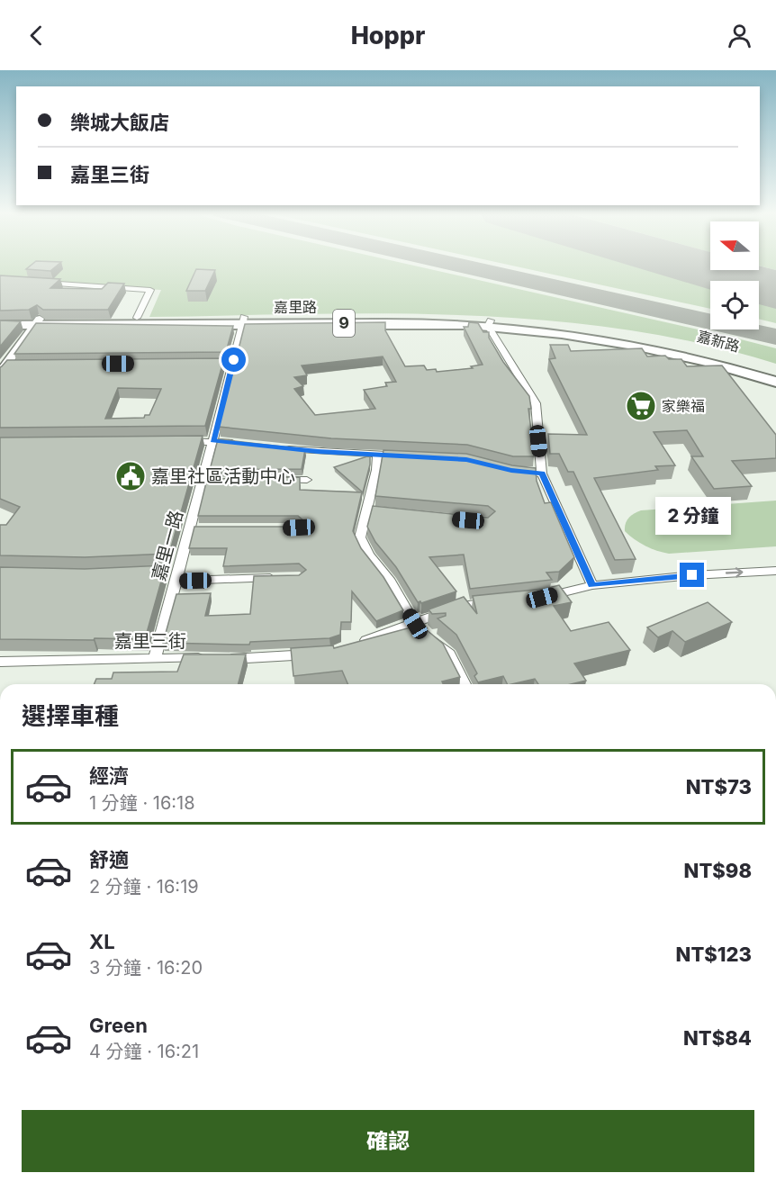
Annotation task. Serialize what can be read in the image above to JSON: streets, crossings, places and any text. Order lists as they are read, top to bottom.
{
  "streets": {
    "main road": ["嘉里路", "9", "嘉新路"],
    "street": ["嘉里一路", "嘉里三街"]
  },
  "crossings": [
    ["嘉里路", "嘉新路"],
    ["嘉里路", "嘉里一路"],
    ["嘉里一路", "嘉里三街"]
  ],
  "places": {
    "supermarket": ["家樂福"],
    "public building": ["嘉里社區活動中心"]
  },
  "north": "left",
  "page": {
    "header": "Hoppr",
    "banner": ["樂城大飯店", "嘉里三街"],
    "bubble": "2 分鐘",
    "heading": "選擇車種",
    "list": [
      {
        "name": "經濟",
        "note": "1 分鐘 · 16:18",
        "value": "NT$73"
      },
      {
        "name": "舒適",
        "note": "2 分鐘 · 16:19",
        "value": "NT$98"
      },
      {
        "name": "XL",
        "note": "3 分鐘 · 16:20",
        "value": "NT$123"
      },
      {
        "name": "Green",
        "note": "4 分鐘 · 16:21",
        "value": "NT$84"
      }
    ],
    "buttons": "確認"
  }
}
